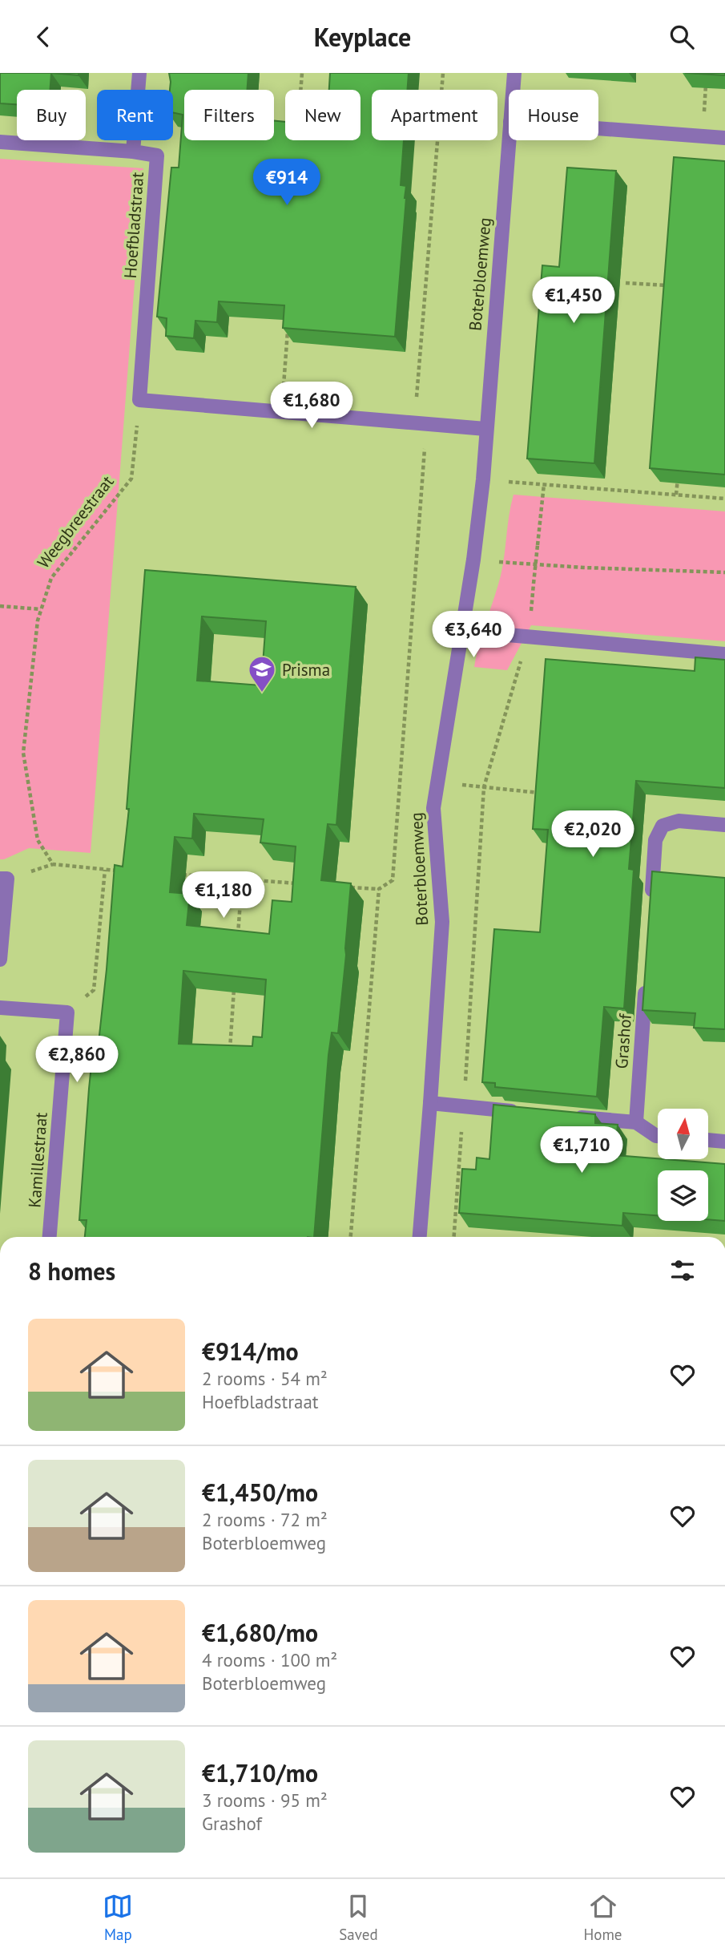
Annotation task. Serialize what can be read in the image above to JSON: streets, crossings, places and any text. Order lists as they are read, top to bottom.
{
  "streets": {
    "street": [
      "Hoefbladstraat",
      "Boterbloemweg",
      "Grashof",
      "Kamillestraat"
    ],
    "path": ["Weegbreestraat"]
  },
  "crossings": [
    ["Hoefbladstraat", "Weegbreestraat"]
  ],
  "places": {
    "school or university": ["Prisma"]
  },
  "north": "top",
  "page": {
    "header": "Keyplace",
    "chip": [
      "Buy",
      "Rent",
      "Filters",
      "New",
      "Apartment",
      "House"
    ],
    "price": [
      "€914",
      "€1,450",
      "€1,680",
      "€3,640",
      "€2,020",
      "€1,180",
      "€2,860",
      "€1,710"
    ],
    "heading": "8 homes",
    "list": [
      {
        "name": "€914/mo",
        "note": "2 rooms · 54 m² · Hoefbladstraat"
      },
      {
        "name": "€1,450/mo",
        "note": "2 rooms · 72 m² · Boterbloemweg"
      },
      {
        "name": "€1,680/mo",
        "note": "4 rooms · 100 m² · Boterbloemweg"
      },
      {
        "name": "€1,710/mo",
        "note": "3 rooms · 95 m² · Grashof"
      }
    ],
    "tabs": ["Map", "Saved", "Home"]
  }
}
